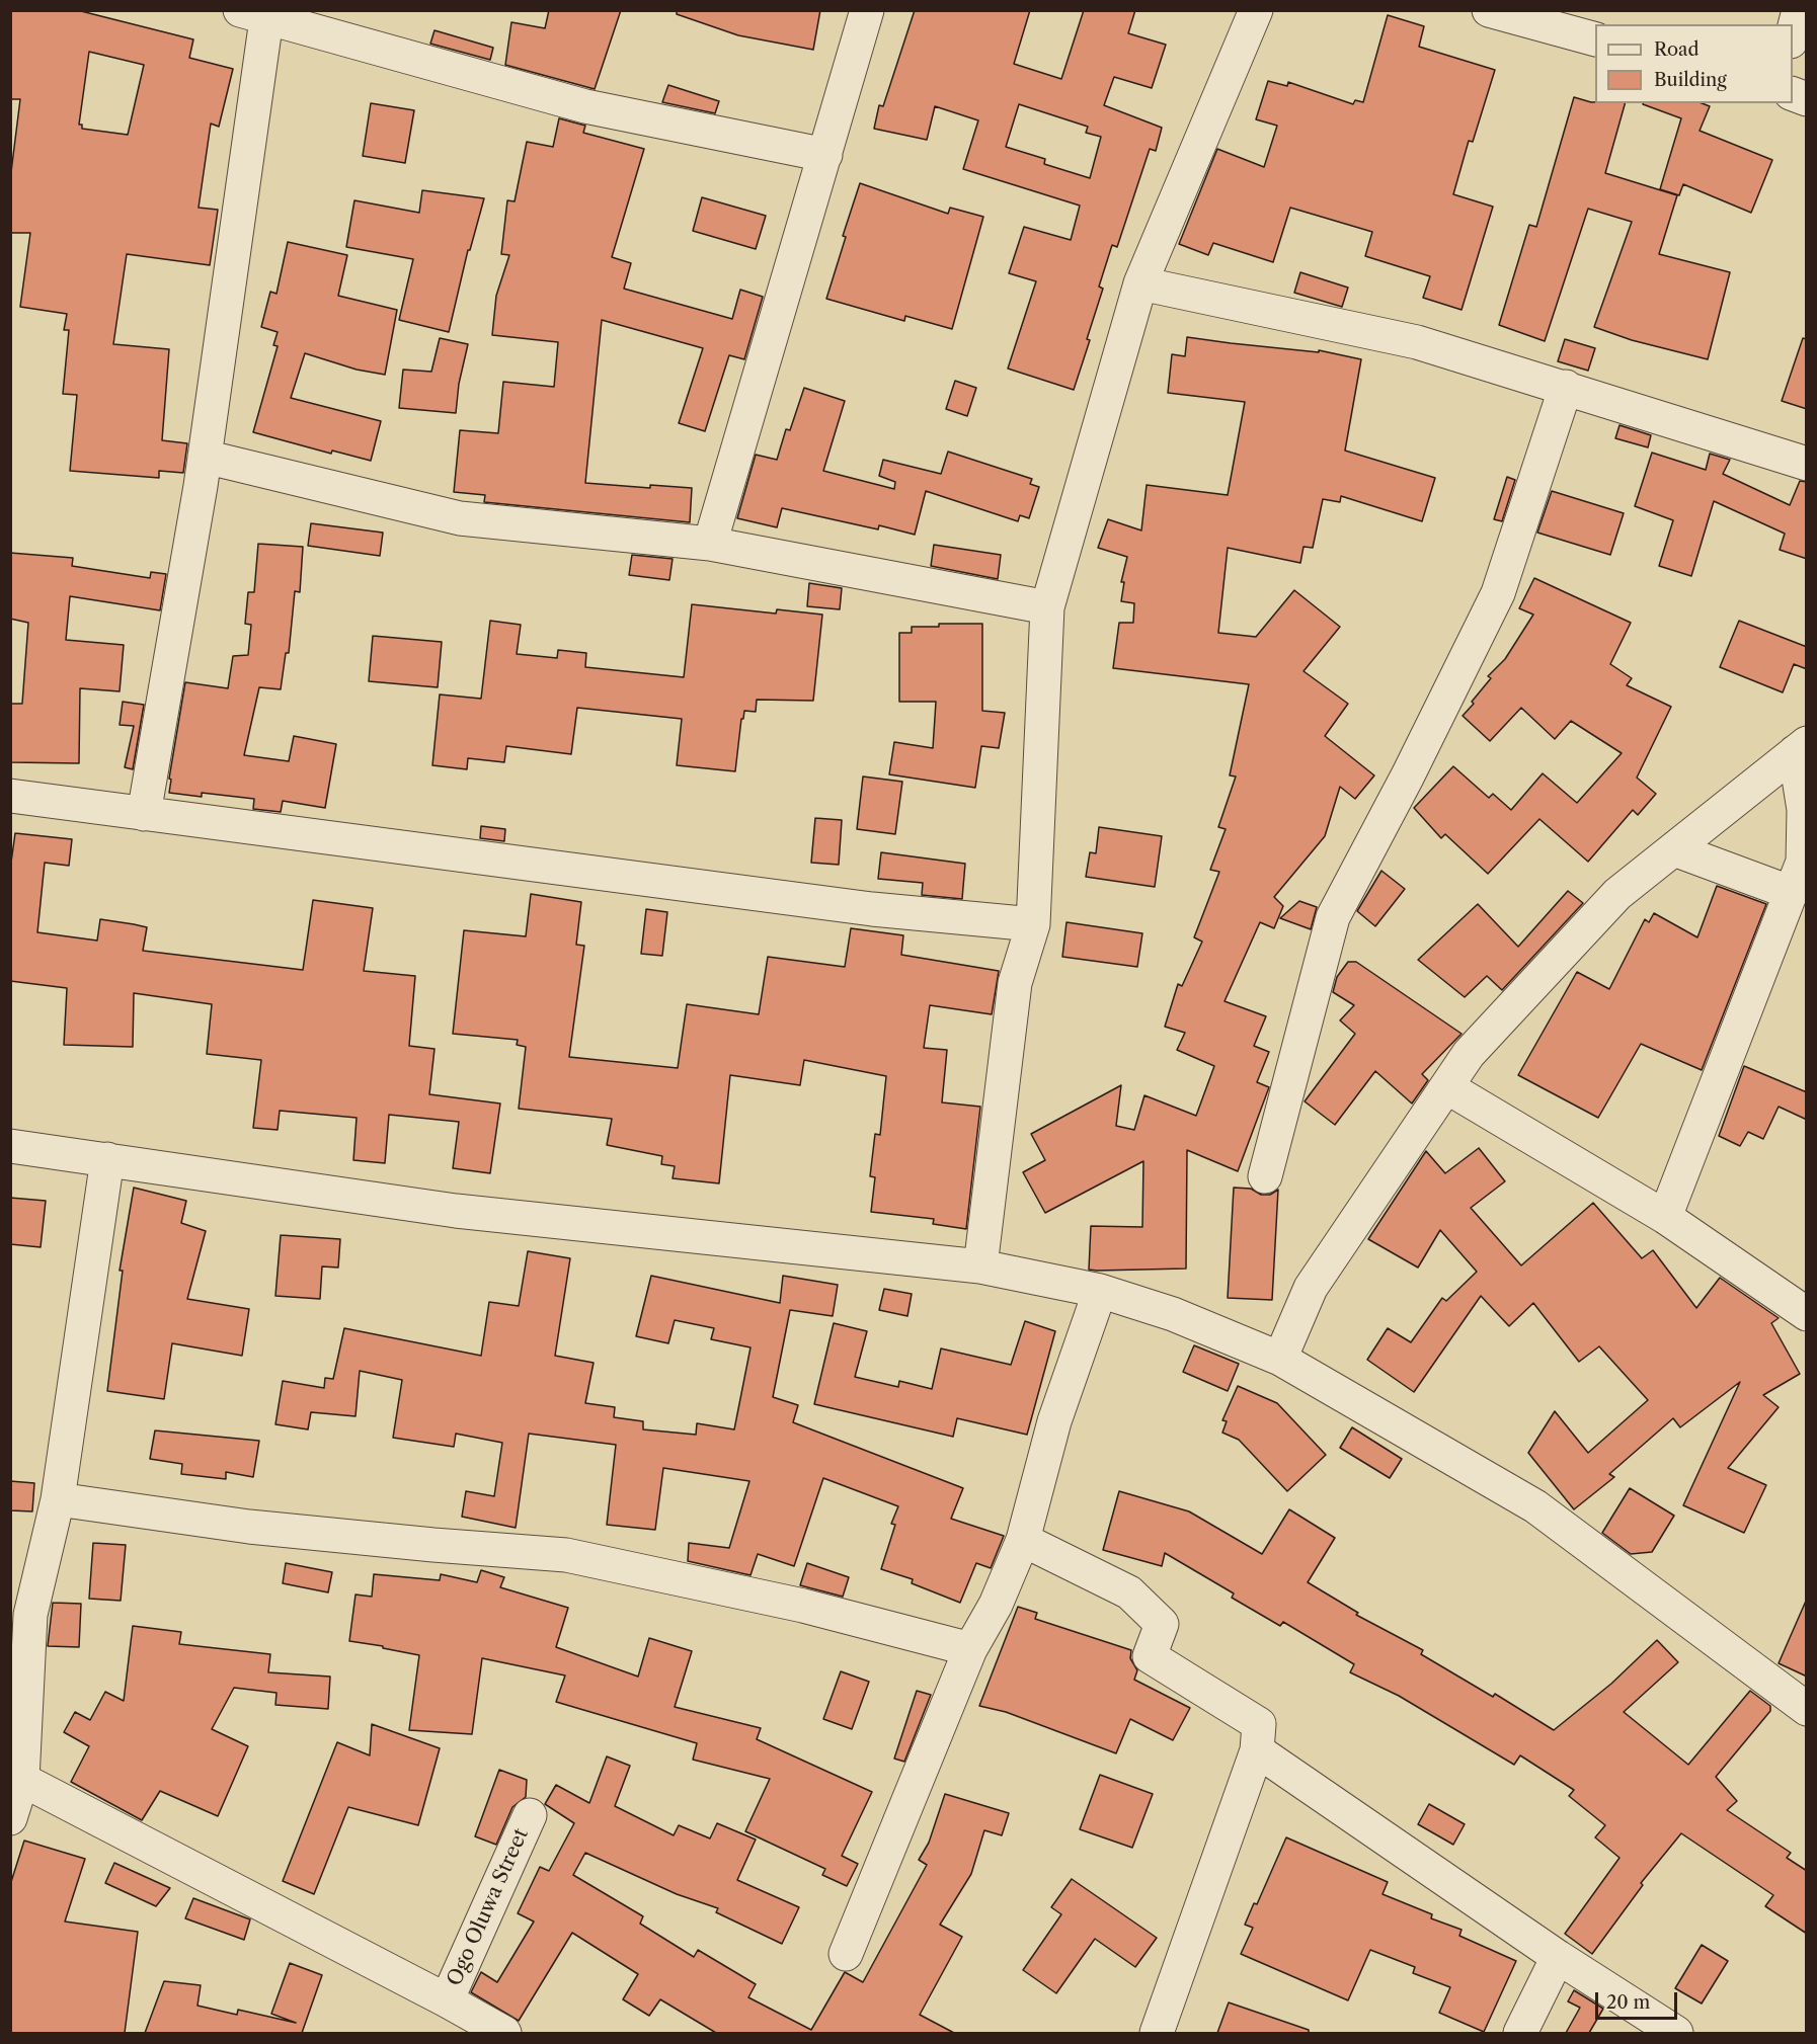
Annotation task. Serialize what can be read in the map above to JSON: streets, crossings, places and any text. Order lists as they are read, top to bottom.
{
  "streets": {
    "street": ["Ogo Oluwa Street"]
  },
  "legend": ["Road", "Building"],
  "scale_bar": "20 m"
}
